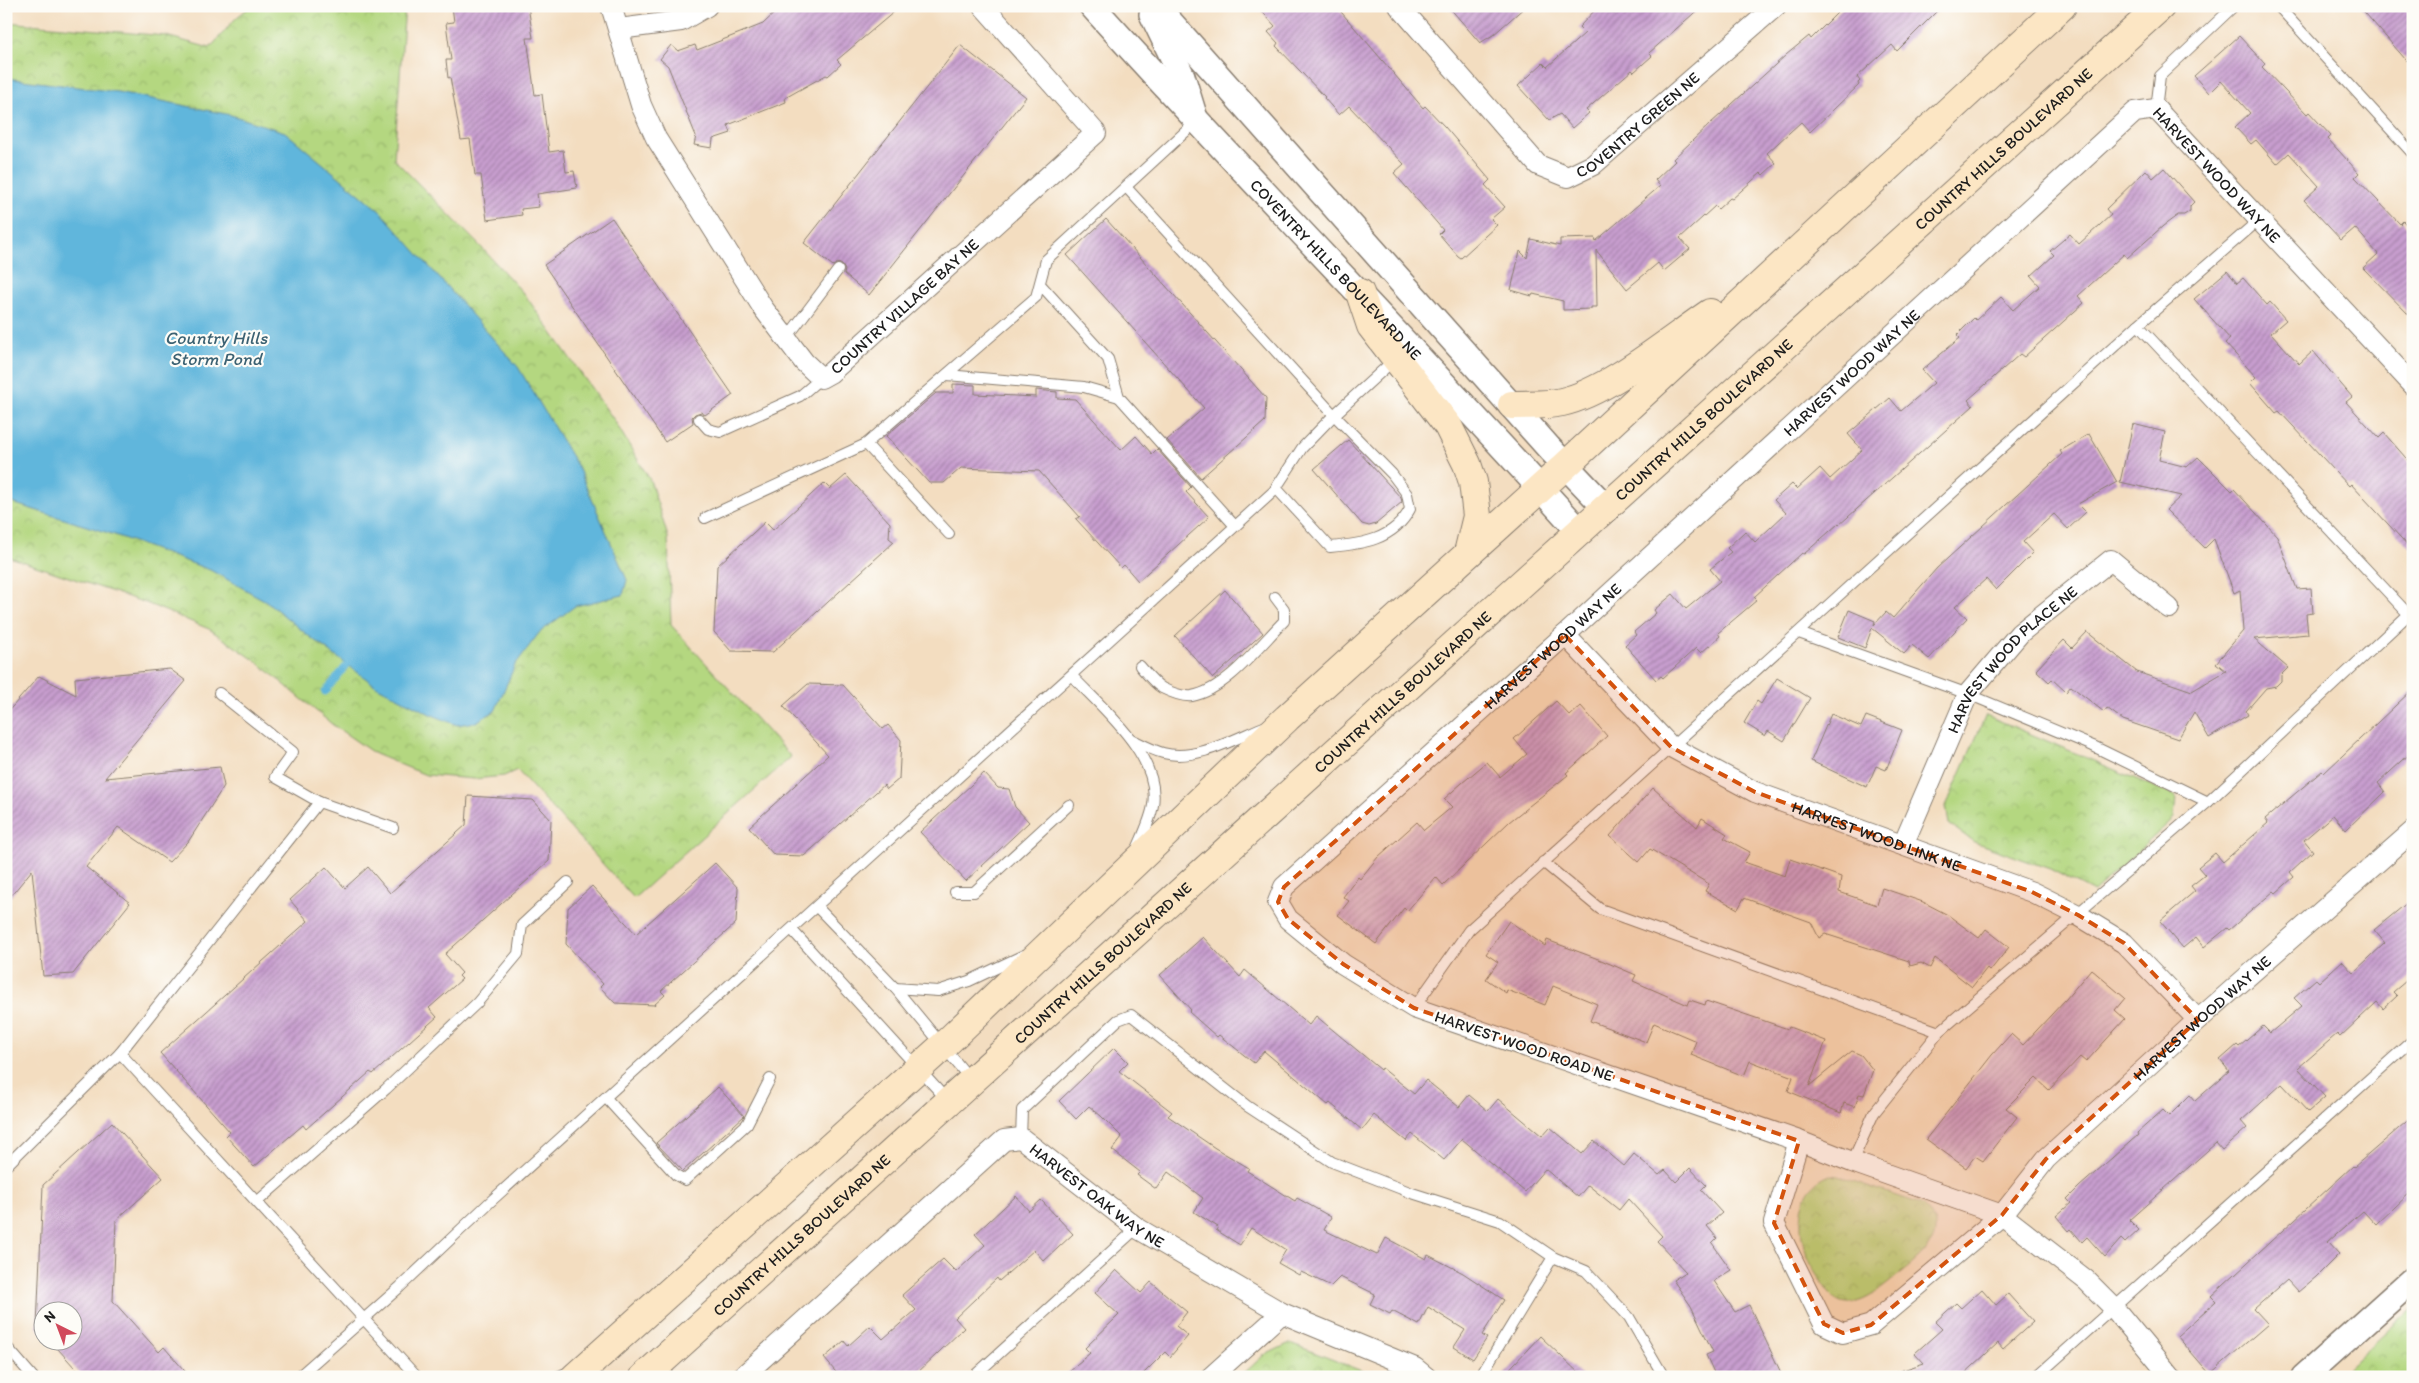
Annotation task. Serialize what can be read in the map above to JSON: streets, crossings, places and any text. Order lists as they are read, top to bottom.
{
  "streets": {
    "main road": ["COUNTRY HILLS BOULEVARD NE"],
    "street": [
      "COVENTRY GREEN NE",
      "HARVEST WOOD WAY NE",
      "COVENTRY HILLS BOULEVARD NE",
      "COUNTRY VILLAGE BAY NE",
      "HARVEST WOOD PLACE NE",
      "HARVEST WOOD LINK NE",
      "HARVEST WOOD ROAD NE",
      "HARVEST OAK WAY NE"
    ]
  },
  "crossings": [
    ["COUNTRY HILLS BOULEVARD NE", "COVENTRY HILLS BOULEVARD NE"],
    ["HARVEST WOOD WAY NE", "HARVEST WOOD LINK NE"],
    ["HARVEST WOOD WAY NE", "HARVEST WOOD ROAD NE"],
    ["HARVEST WOOD PLACE NE", "HARVEST WOOD LINK NE"]
  ],
  "water": ["Country Hills Storm Pond"],
  "north": "top left"
}
